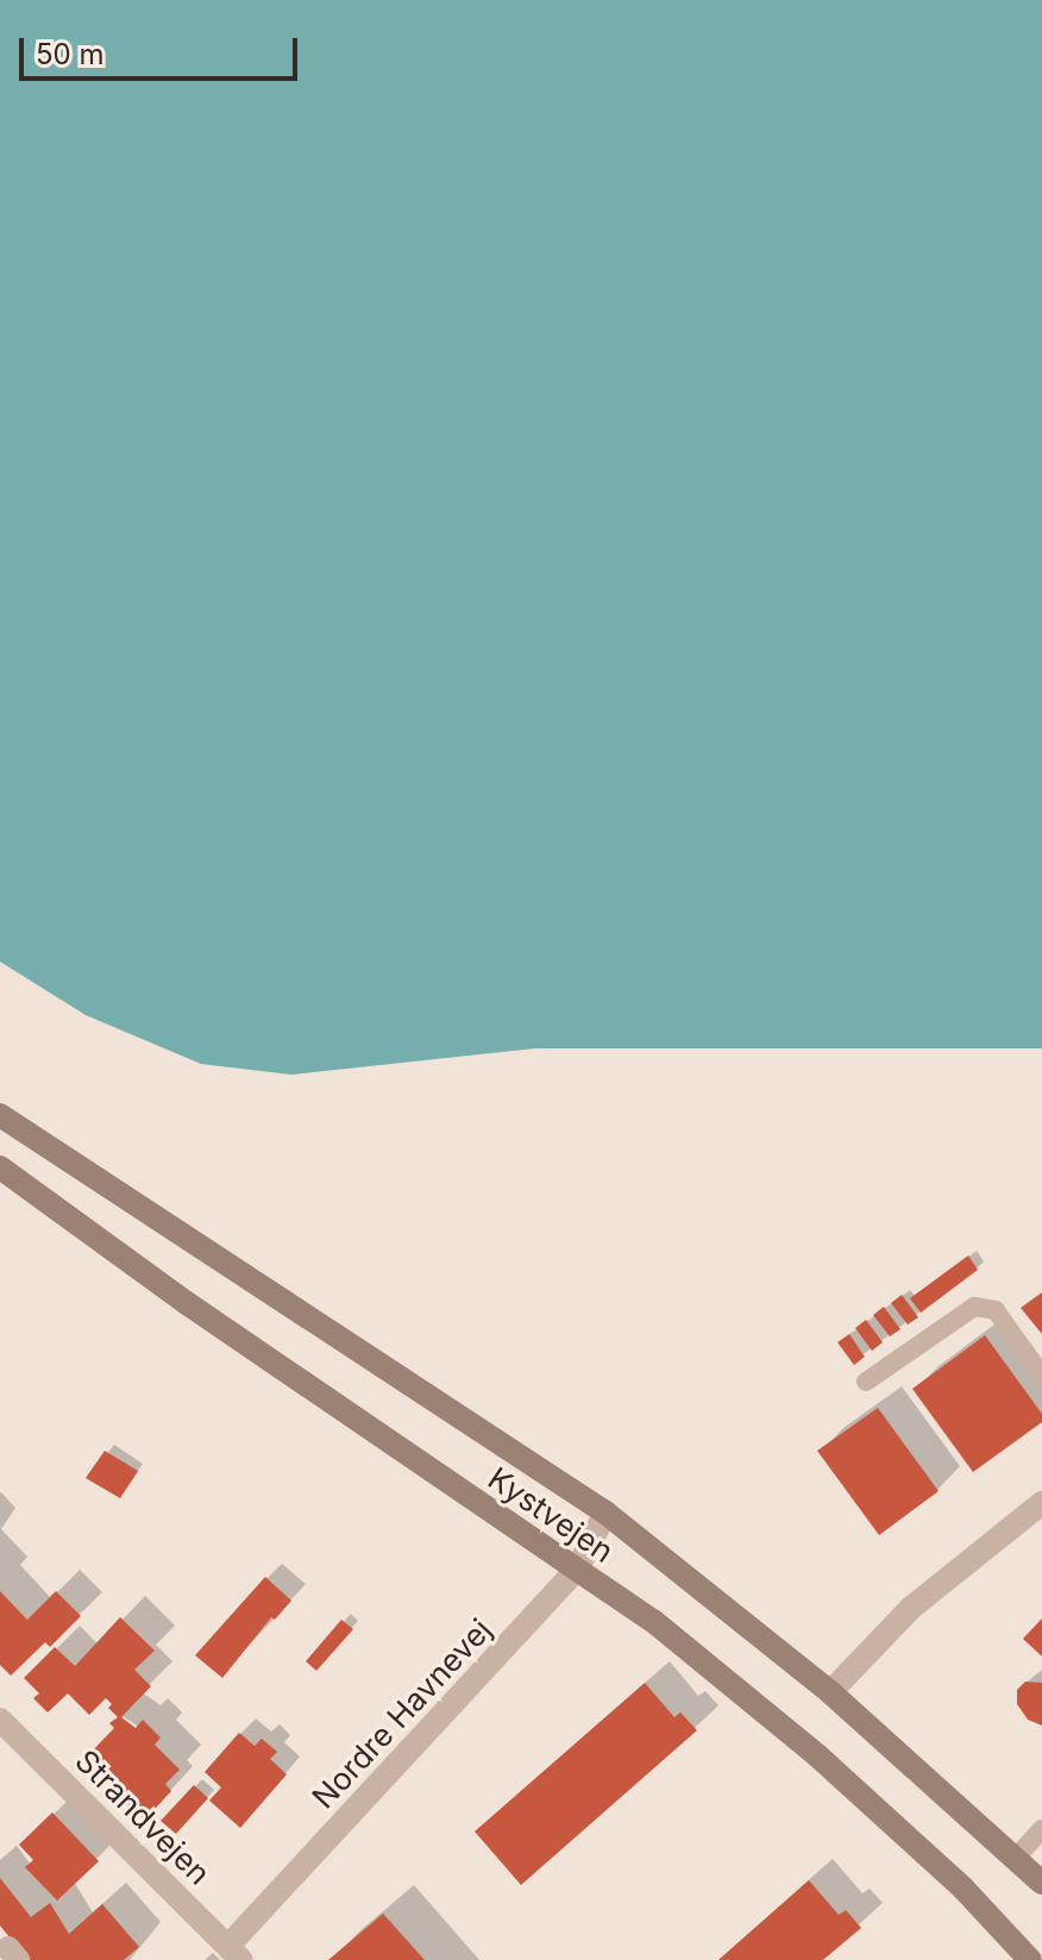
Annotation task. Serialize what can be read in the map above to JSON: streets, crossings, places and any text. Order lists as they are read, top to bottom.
{
  "streets": {
    "main road": ["Kystvejen"],
    "street": ["Nordre Havnevej", "Strandvejen"]
  },
  "crossings": [
    ["Kystvejen", "Nordre Havnevej"],
    ["Nordre Havnevej", "Strandvejen"]
  ],
  "scale_bar": "50 m"
}
